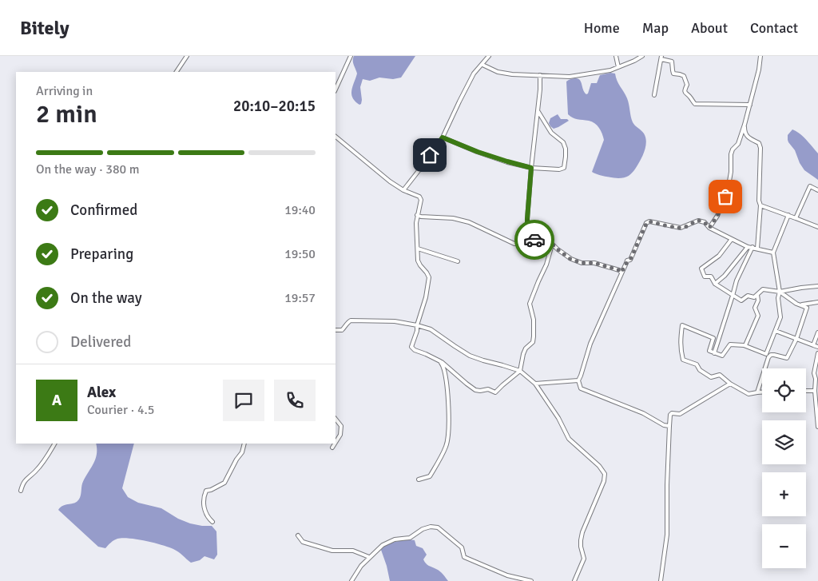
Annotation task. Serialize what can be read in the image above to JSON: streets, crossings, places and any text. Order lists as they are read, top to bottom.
{
  "page": {
    "header": "Bitely",
    "nav": [
      "Home",
      "Map",
      "About",
      "Contact"
    ],
    "heading": ["2 min", "Arriving in", "20:10–20:15"],
    "panel": ["Alex", "Courier · 4.5"],
    "bar": "On the way · 380 m",
    "list": [
      ["Confirmed", "19:40"],
      ["Preparing", "19:50"],
      ["On the way", "19:57"],
      "Delivered"
    ],
    "map_buttons": ["+", "−"],
    "round": "A"
  }
}
